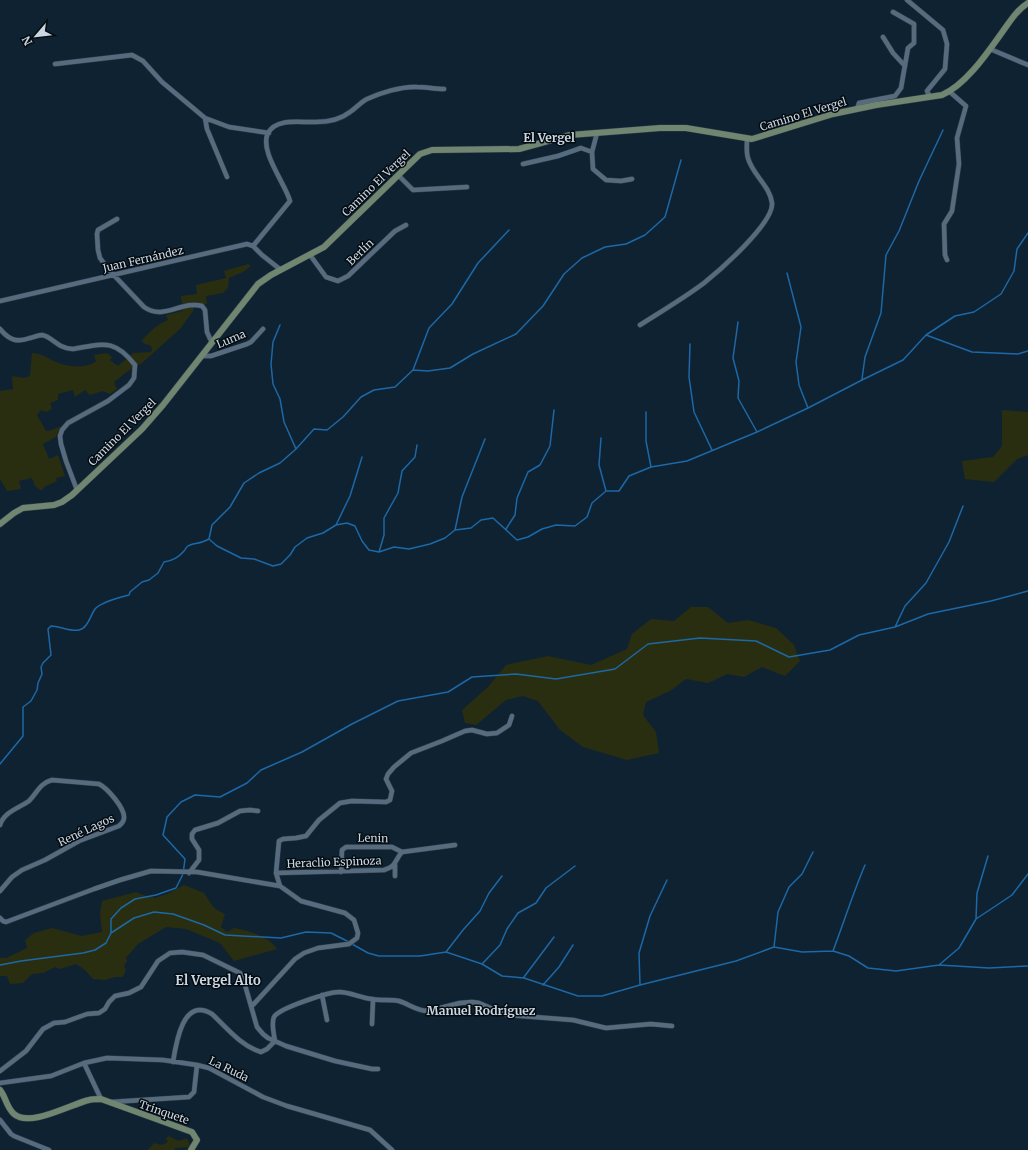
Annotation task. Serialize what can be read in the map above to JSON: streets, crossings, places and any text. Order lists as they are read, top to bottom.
{
  "streets": {
    "street": [
      "Camino El Vergel",
      "Berlín",
      "Juan Fernández",
      "Luma",
      "René Lagos",
      "Lenin",
      "Heraclio Espinoza",
      "La Ruda",
      "Trinquete"
    ]
  },
  "crossings": [
    ["Camino El Vergel", "Berlín"],
    ["Camino El Vergel", "Luma"],
    ["Lenin", "Heraclio Espinoza"]
  ],
  "districts": ["El Vergel", "El Vergel Alto", "Manuel Rodríguez"],
  "north": "bottom left"
}
